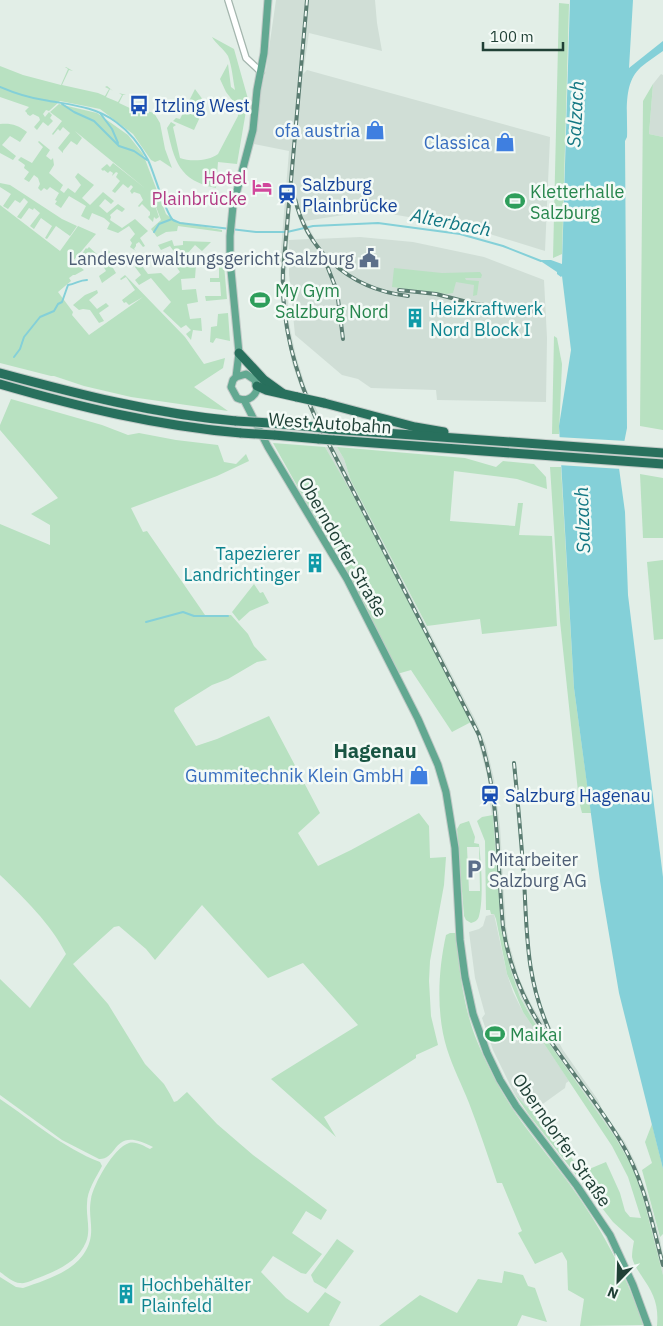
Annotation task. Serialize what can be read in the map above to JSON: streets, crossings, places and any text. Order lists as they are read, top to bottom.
{
  "streets": {
    "highway": ["West Autobahn"],
    "main road": ["Oberndorfer Straße"]
  },
  "districts": ["Hagenau"],
  "water": ["Salzach", "Alterbach"],
  "places": {
    "bus stop": ["Itzling West"],
    "shop": ["ofa austria", "Classica", "Gummitechnik Klein GmbH"],
    "hotel": ["Hotel Plainbrücke"],
    "station": ["Salzburg Plainbrücke", "Salzburg Hagenau"],
    "sports": ["Kletterhalle Salzburg", "My Gym Salzburg Nord", "Maikai"],
    "public building": ["Landesverwaltungsgericht Salzburg"],
    "building": ["Heizkraftwerk Nord Block I", "Tapezierer Landrichtinger", "Hochbehälter Plainfeld"],
    "parking": ["Mitarbeiter Salzburg AG"]
  },
  "scale_bar": "100 m",
  "north": "bottom left"
}
